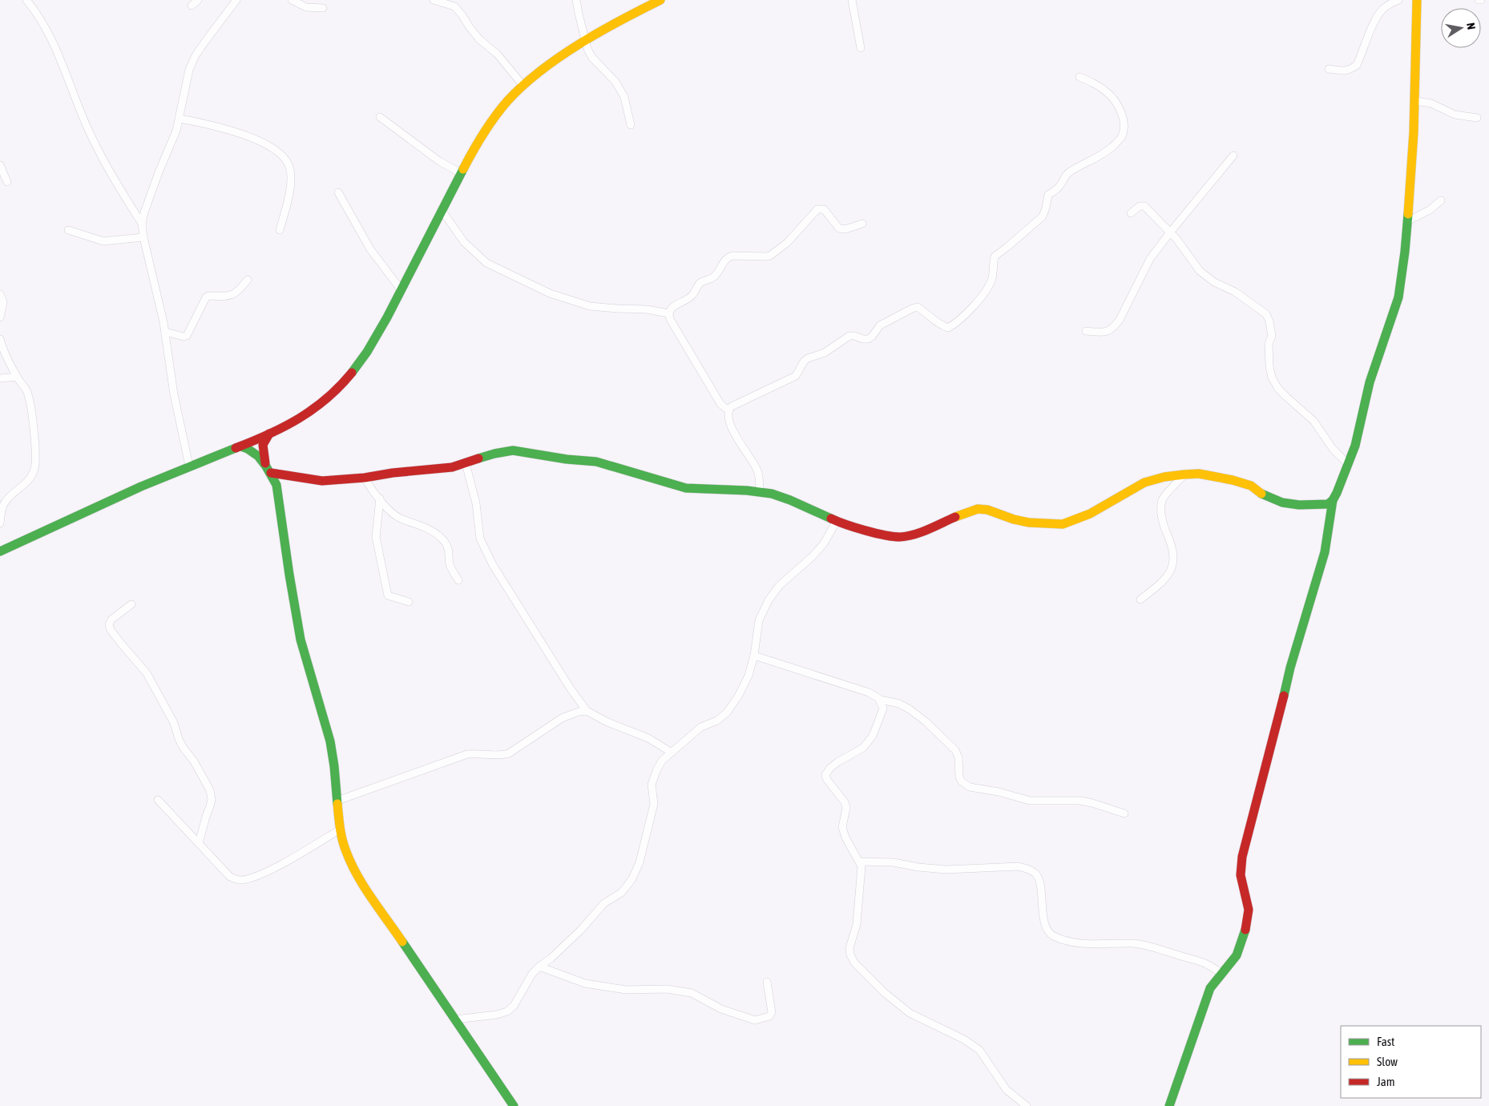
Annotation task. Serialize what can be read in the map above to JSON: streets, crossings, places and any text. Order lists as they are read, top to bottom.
{
  "legend": ["Fast", "Slow", "Jam"],
  "north": "right"
}
